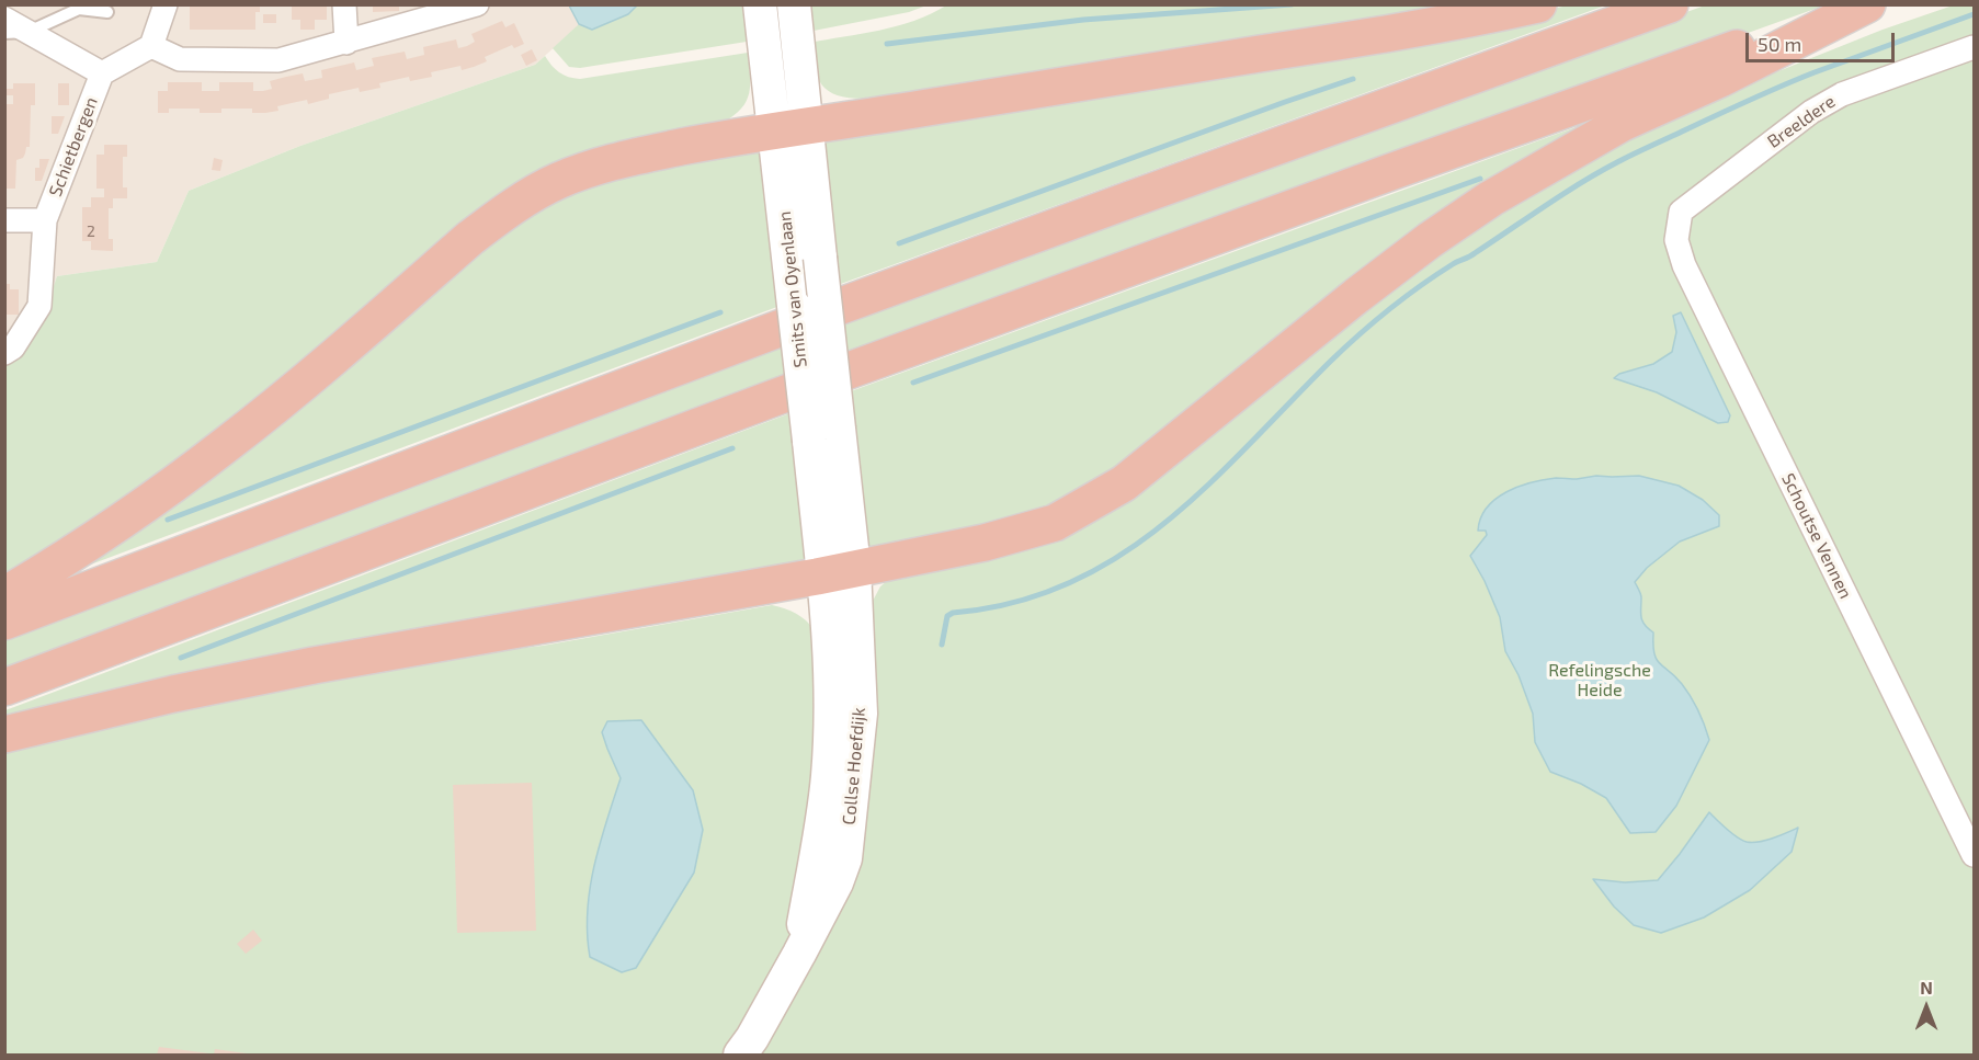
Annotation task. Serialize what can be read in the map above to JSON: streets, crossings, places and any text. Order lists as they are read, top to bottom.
{
  "streets": {
    "main road": ["Smits van Oyenlaan", "Collse Hoefdijk"],
    "street": ["Breeldere", "Schietbergen", "Schoutse Vennen"]
  },
  "crossings": [
    ["Breeldere", "Schoutse Vennen"],
    ["Smits van Oyenlaan", "Collse Hoefdijk"]
  ],
  "parks": ["Refelingsche Heide"],
  "house_numbers": ["2"],
  "scale_bar": "50 m",
  "north": "top"
}
